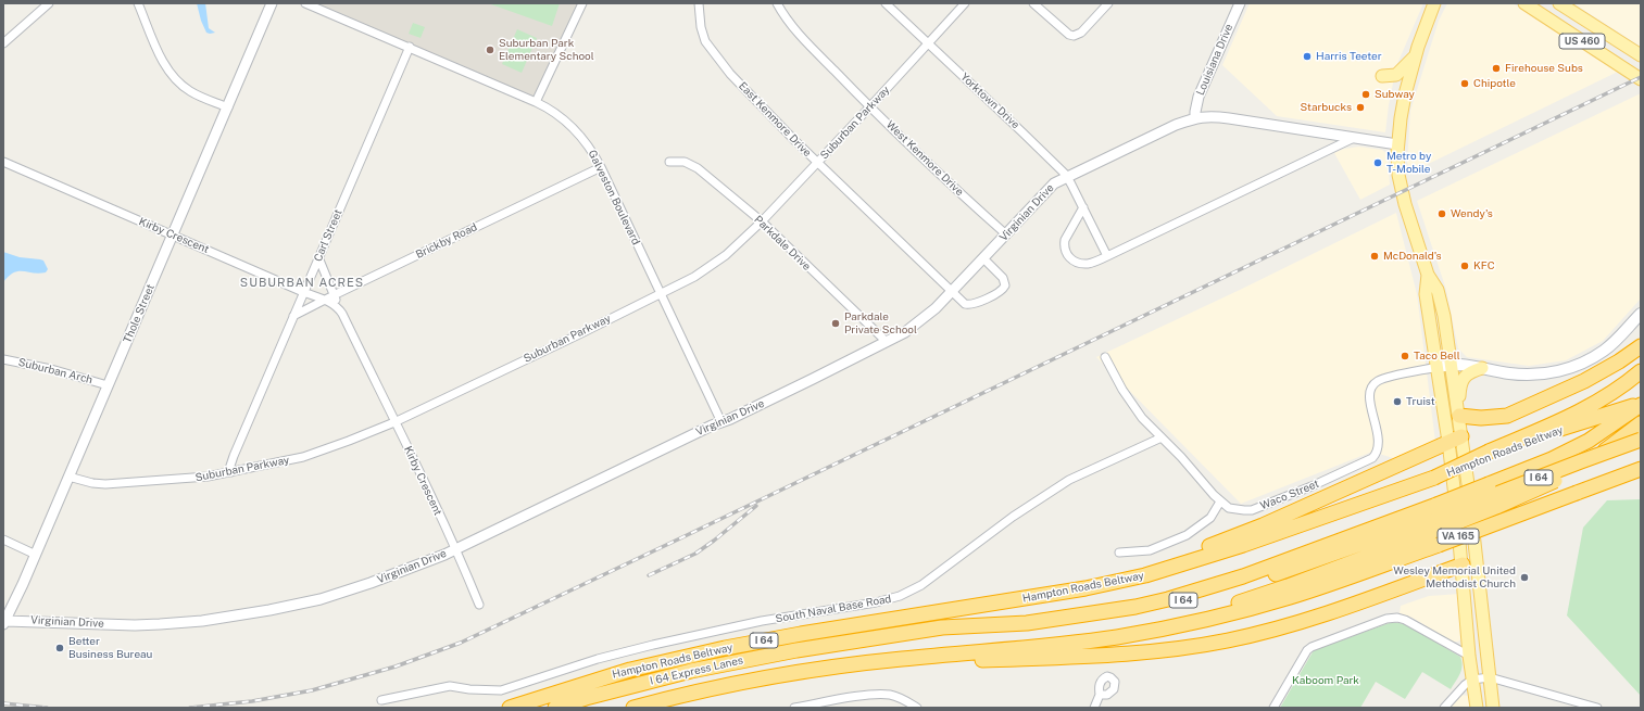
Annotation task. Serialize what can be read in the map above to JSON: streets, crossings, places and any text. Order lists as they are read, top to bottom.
{
  "streets": {
    "highway": ["Hampton Roads Beltway", "I 64", "I 64 Express Lanes"],
    "main road": ["US 460", "VA 165"],
    "street": [
      "Louisiana Drive",
      "Yorktown Drive",
      "East Kenmore Drive",
      "Suburban Parkway",
      "West Kenmore Drive",
      "Galveston Boulevard",
      "Virginian Drive",
      "Kirby Crescent",
      "Carl Street",
      "Brickby Road",
      "Parkdale Drive",
      "Thole Street",
      "Suburban Arch",
      "Waco Street",
      "South Naval Base Road"
    ]
  },
  "crossings": [
    ["Louisiana Drive", "Virginian Drive"],
    ["Yorktown Drive", "Suburban Parkway"],
    ["Yorktown Drive", "Virginian Drive"],
    ["East Kenmore Drive", "Suburban Parkway"],
    ["East Kenmore Drive", "Virginian Drive"],
    ["Suburban Parkway", "West Kenmore Drive"],
    ["Suburban Parkway", "Galveston Boulevard"],
    ["Suburban Parkway", "Kirby Crescent"],
    ["Suburban Parkway", "Carl Street"],
    ["Suburban Parkway", "Parkdale Drive"],
    ["Suburban Parkway", "Thole Street"],
    ["West Kenmore Drive", "Virginian Drive"],
    ["Galveston Boulevard", "Virginian Drive"],
    ["Galveston Boulevard", "Carl Street"],
    ["Galveston Boulevard", "Brickby Road"],
    ["Virginian Drive", "Kirby Crescent"],
    ["Virginian Drive", "Parkdale Drive"],
    ["Virginian Drive", "Thole Street"],
    ["Virginian Drive", "VA 165"],
    ["Kirby Crescent", "Carl Street"],
    ["Kirby Crescent", "Brickby Road"],
    ["Kirby Crescent", "Thole Street"],
    ["Carl Street", "Brickby Road"],
    ["Thole Street", "Suburban Arch"],
    ["I 64", "I 64 Express Lanes"],
    ["Waco Street", "VA 165"],
    ["Waco Street", "South Naval Base Road"]
  ],
  "districts": ["SUBURBAN ACRES"],
  "parks": ["Kaboom Park"],
  "places": [
    "Suburban Park Elementary School",
    "Harris Teeter",
    "Firehouse Subs",
    "Chipotle",
    "Subway",
    "Starbucks",
    "Metro by T-Mobile",
    "Wendy's",
    "McDonald's",
    "KFC",
    "Parkdale Private School",
    "Taco Bell",
    "Truist",
    "Wesley Memorial United Methodist Church",
    "Better Business Bureau"
  ]
}
